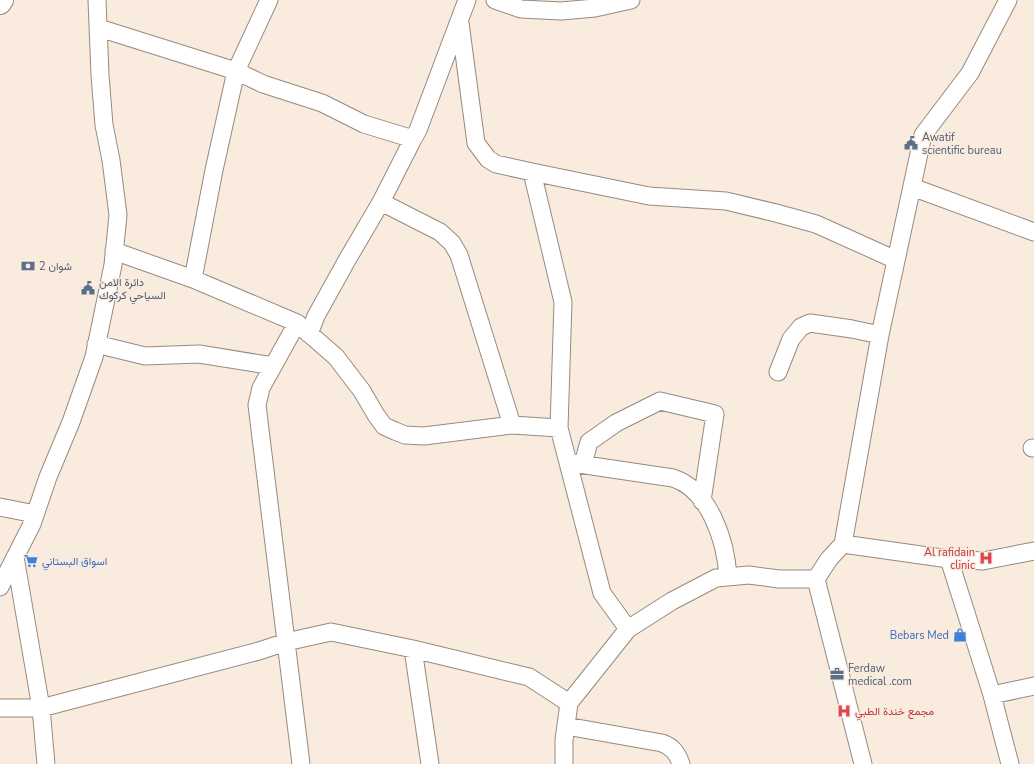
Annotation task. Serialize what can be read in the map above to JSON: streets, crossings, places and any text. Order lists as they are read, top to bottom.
{
  "places": {
    "public building": ["Awatif scientific bureau", "دائرة الامن السياحي كركوك"],
    "bank": ["شوان 2"],
    "hospital": ["Al rafidain clinic", "مجمع خندة الطبي"],
    "supermarket": ["اسواق البستاني"],
    "shop": ["Bebars Med"],
    "office": ["Ferdaw medical .com"]
  }
}
